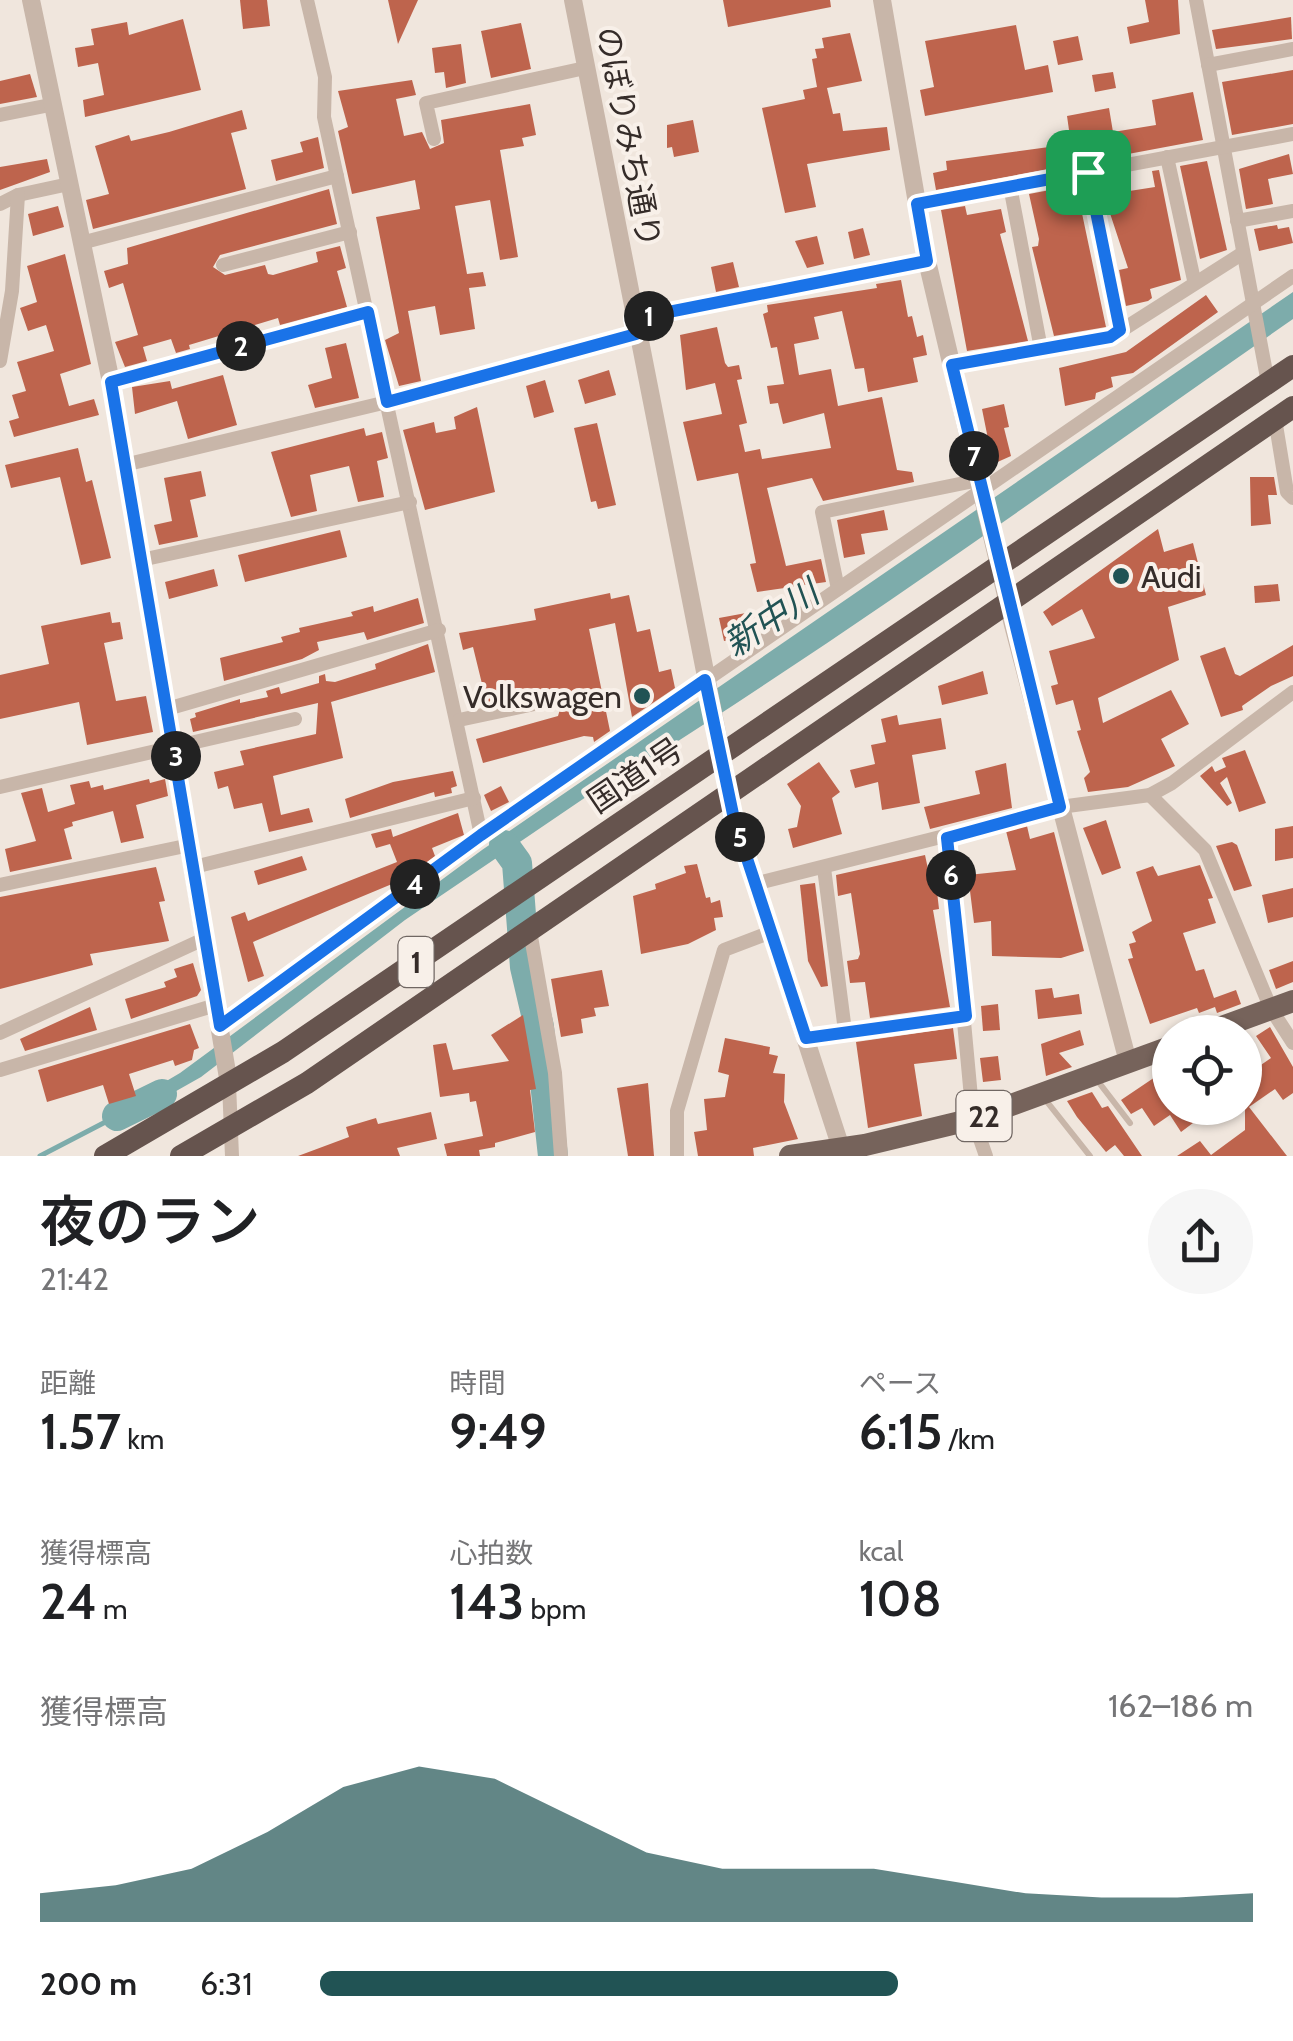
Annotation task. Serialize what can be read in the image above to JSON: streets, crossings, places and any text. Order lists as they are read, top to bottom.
{
  "streets": {
    "highway": ["国道1号", "1"],
    "main road": ["22"],
    "street": ["のぼりみち通り"]
  },
  "crossings": [
    ["のぼりみち通り", "国道1号"],
    ["のぼりみち通り", "1"],
    ["のぼりみち通り", "22"]
  ],
  "water": ["新中川"],
  "places": ["Audi", "Volkswagen"],
  "page": {
    "pins": [
      "1",
      "2",
      "7",
      "3",
      "5",
      "6",
      "4"
    ],
    "heading": ["夜のラン", "21:42"],
    "stats": [
      ["距離", "1.57 km"],
      ["時間", "9:49"],
      ["ペース", "6:15 /km"],
      ["獲得標高", "24 m"],
      ["心拍数", "143 bpm"],
      ["kcal", "108"]
    ],
    "chart": ["獲得標高", "162–186 m"],
    "list": [
      {
        "name": "200 m",
        "note": "6:31"
      }
    ]
  }
}
